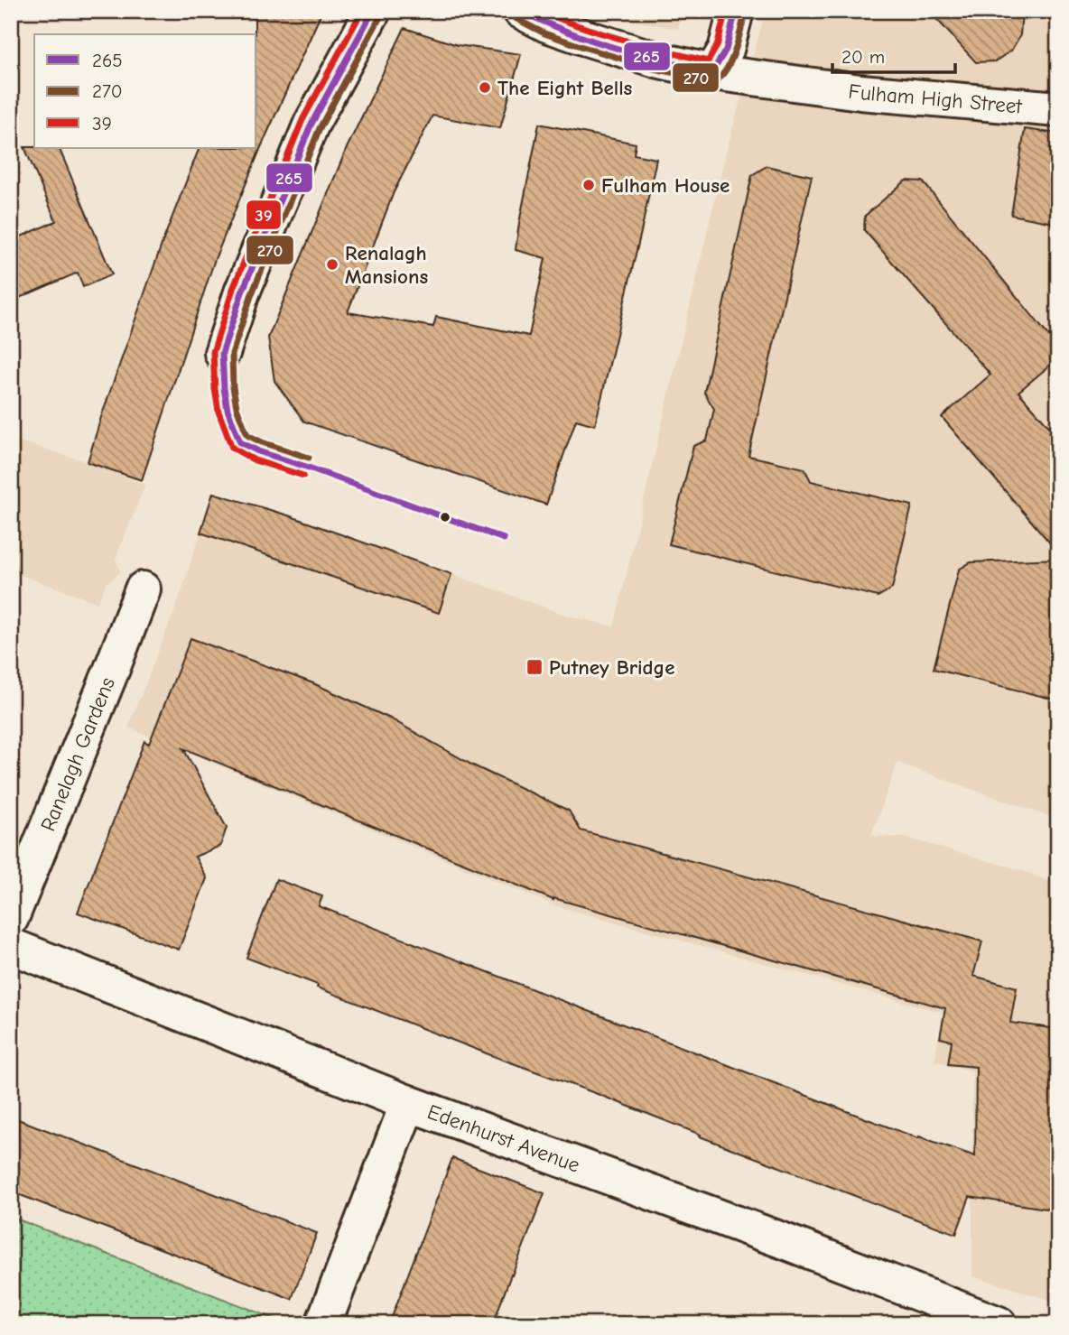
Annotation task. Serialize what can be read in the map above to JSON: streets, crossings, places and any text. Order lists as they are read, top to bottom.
{
  "streets": {
    "street": ["Fulham High Street", "Ranelagh Gardens", "Edenhurst Avenue"]
  },
  "places": {
    "other": ["The Eight Bells", "Fulham House", "Renalagh Mansions"],
    "transit": ["Putney Bridge"]
  },
  "lines": ["transit line 265", "transit line 39", "transit line 270"],
  "legend": ["265", "270", "39"],
  "scale_bar": "20 m"
}
